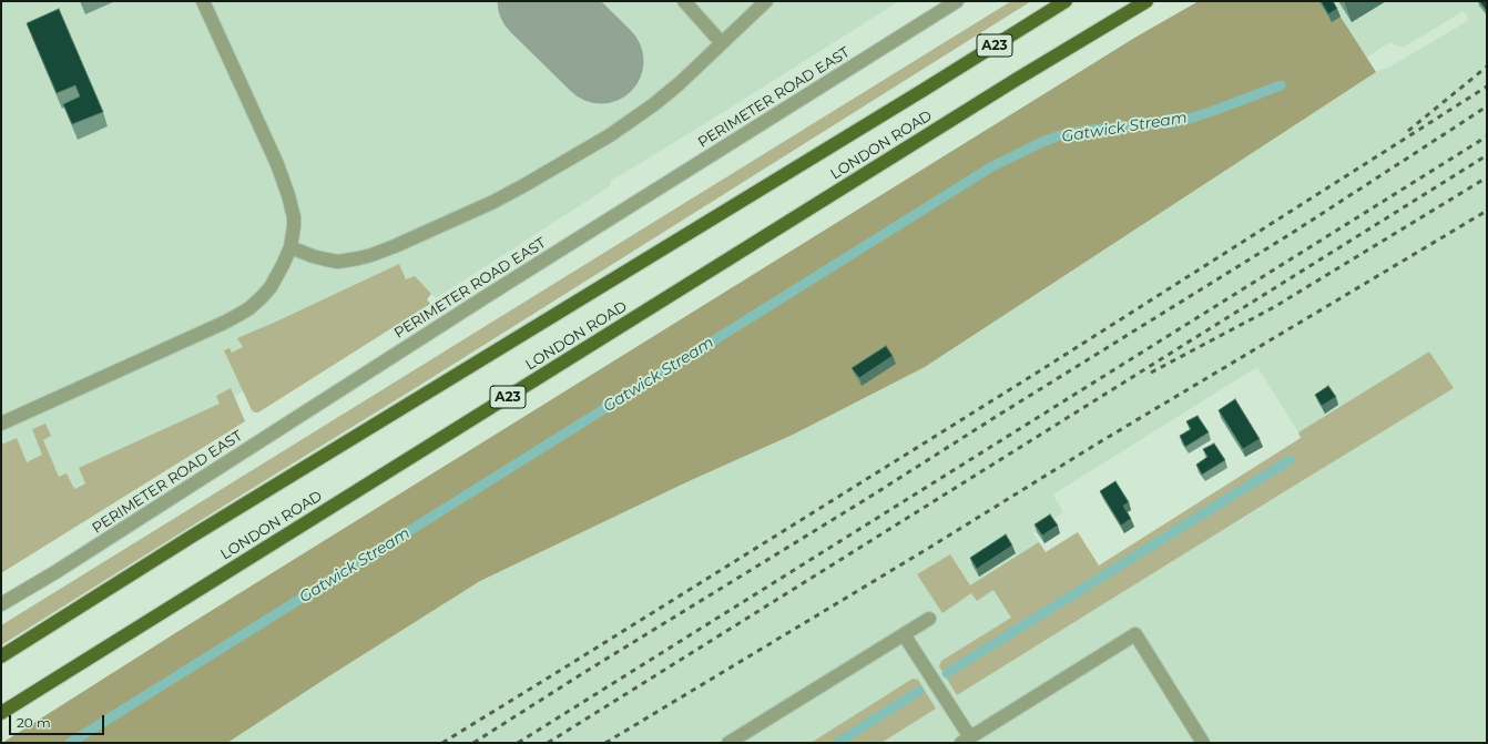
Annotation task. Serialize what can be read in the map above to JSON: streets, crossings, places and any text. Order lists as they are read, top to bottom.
{
  "streets": {
    "main road": ["A23", "LONDON ROAD"],
    "street": ["PERIMETER ROAD EAST"]
  },
  "water": ["Gatwick Stream"],
  "scale_bar": "20 m"
}
